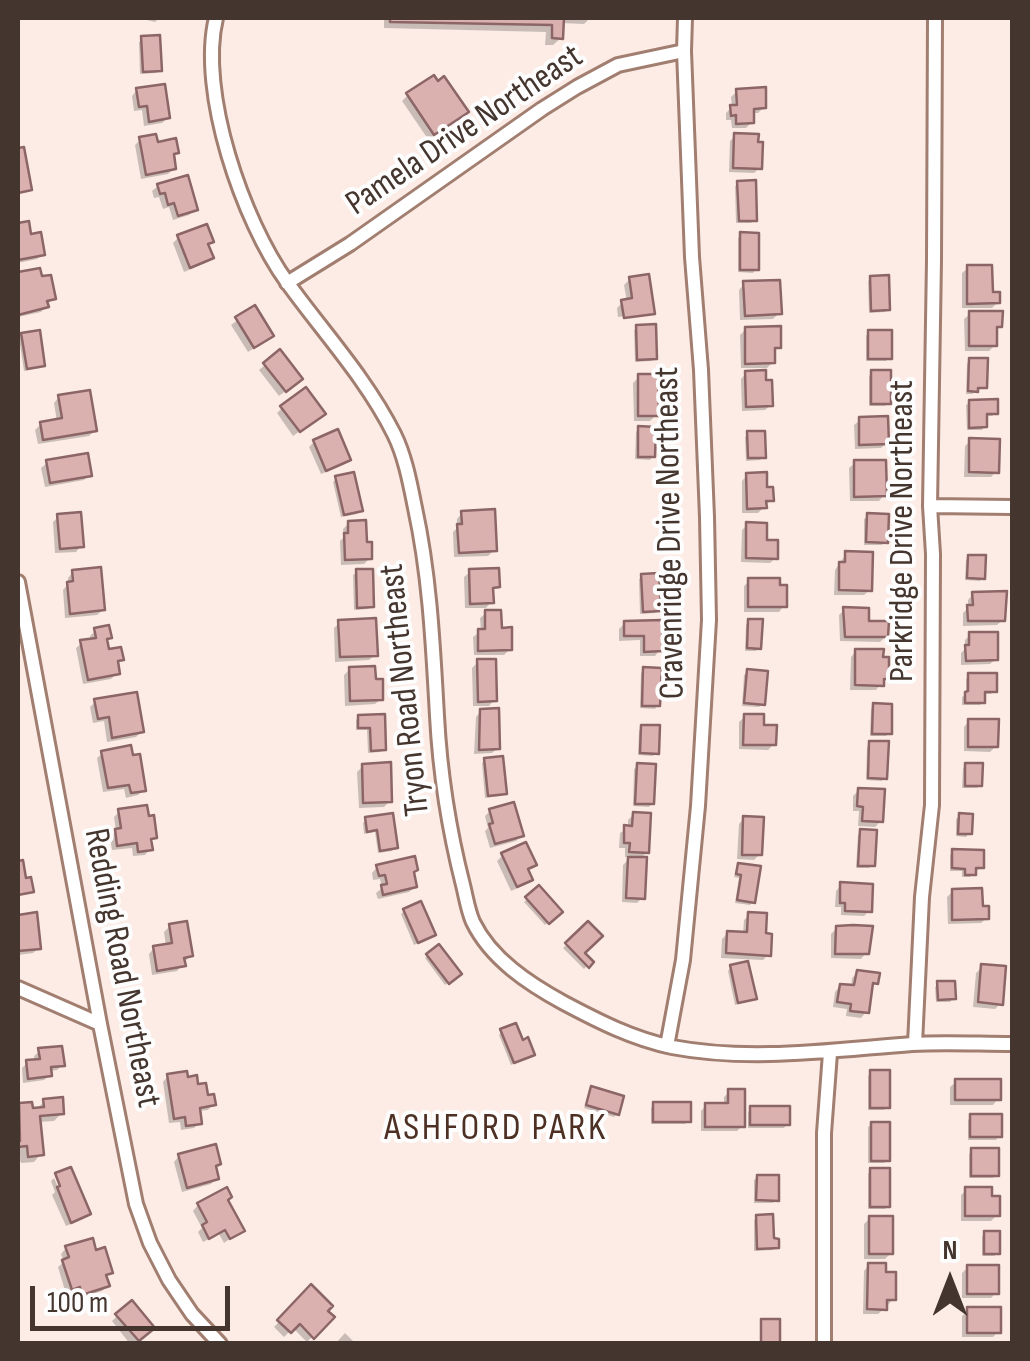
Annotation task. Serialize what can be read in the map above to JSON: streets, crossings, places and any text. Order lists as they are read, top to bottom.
{
  "streets": {
    "street": [
      "Pamela Drive Northeast",
      "Parkridge Drive Northeast",
      "Cravenridge Drive Northeast",
      "Tryon Road Northeast",
      "Redding Road Northeast"
    ]
  },
  "crossings": [
    ["Pamela Drive Northeast", "Cravenridge Drive Northeast"],
    ["Pamela Drive Northeast", "Tryon Road Northeast"],
    ["Parkridge Drive Northeast", "Tryon Road Northeast"],
    ["Cravenridge Drive Northeast", "Tryon Road Northeast"]
  ],
  "districts": ["ASHFORD PARK"],
  "scale_bar": "100 m",
  "north": "top"
}
